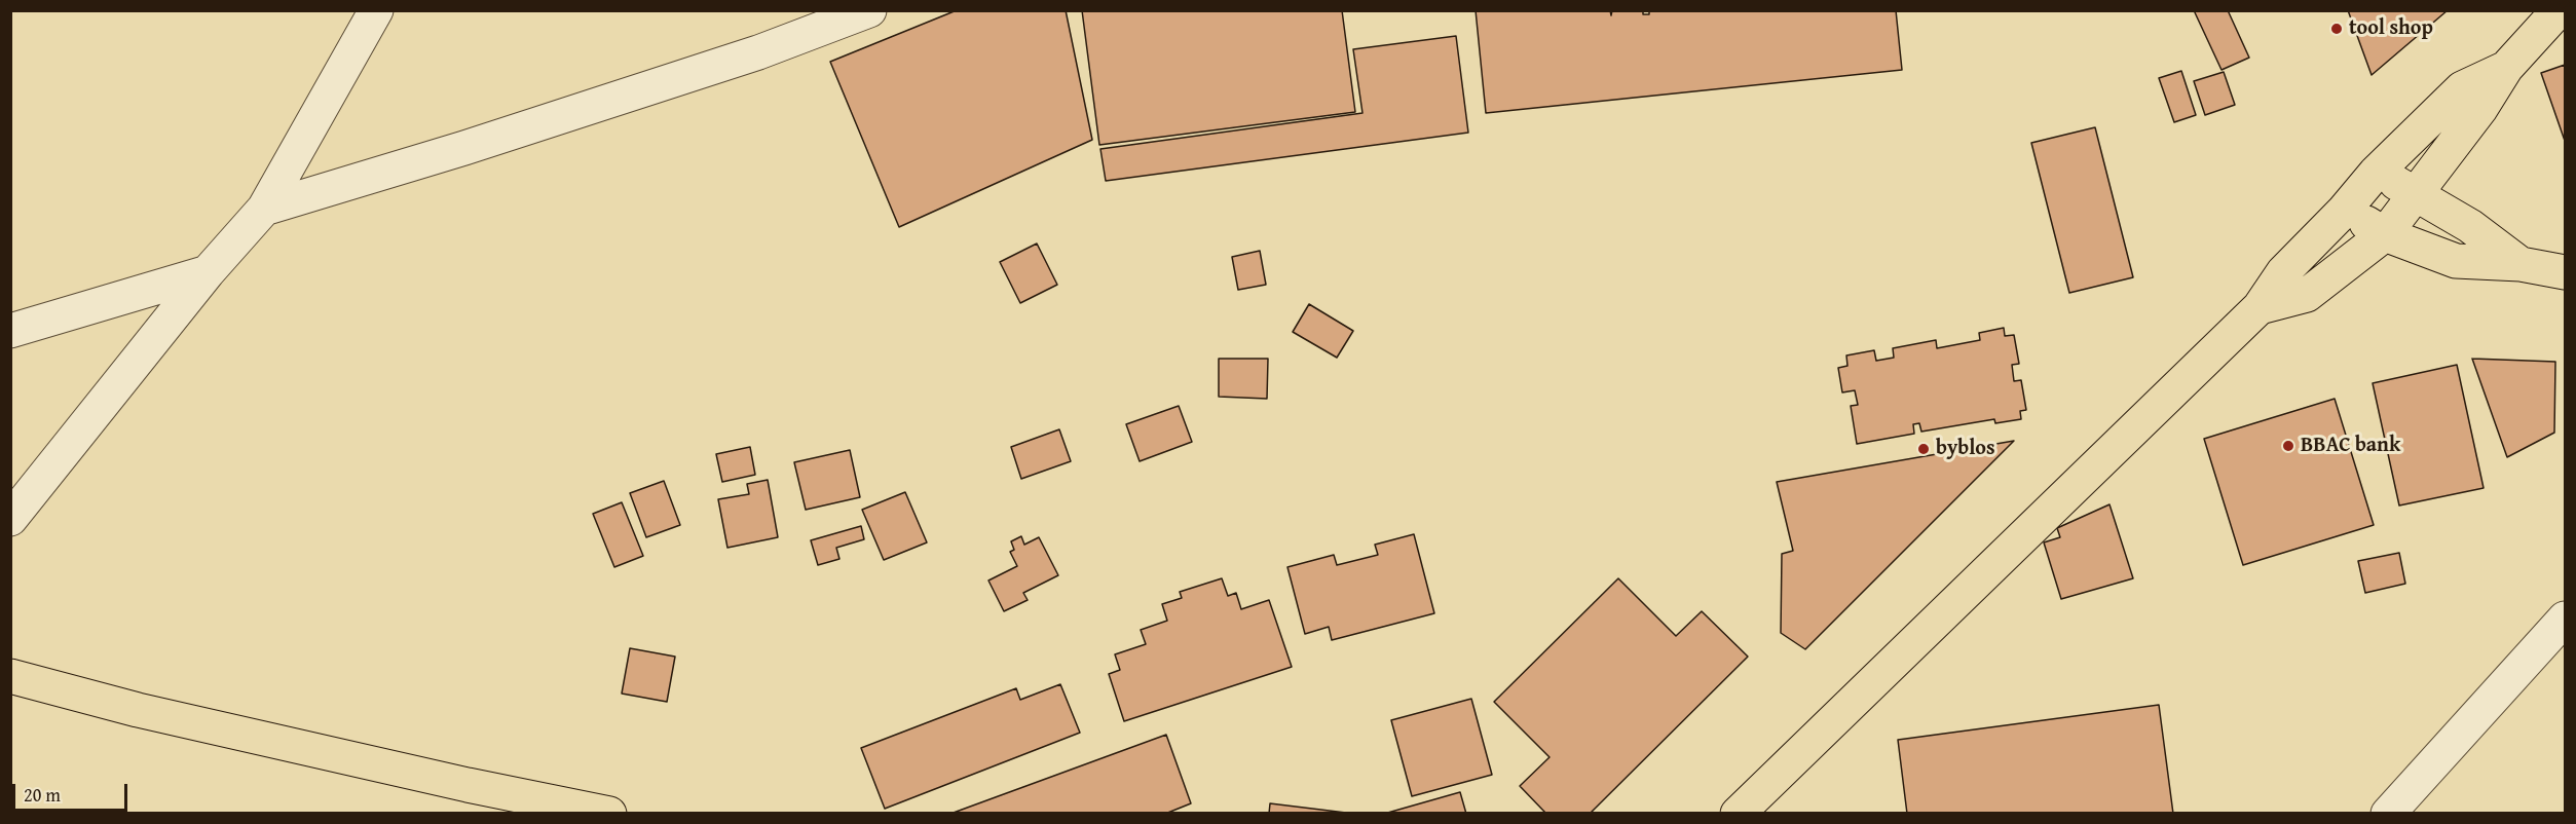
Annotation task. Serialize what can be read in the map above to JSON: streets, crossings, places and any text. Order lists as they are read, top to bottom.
{
  "places": ["tool shop", "BBAC bank", "byblos"],
  "scale_bar": "20 m"
}
